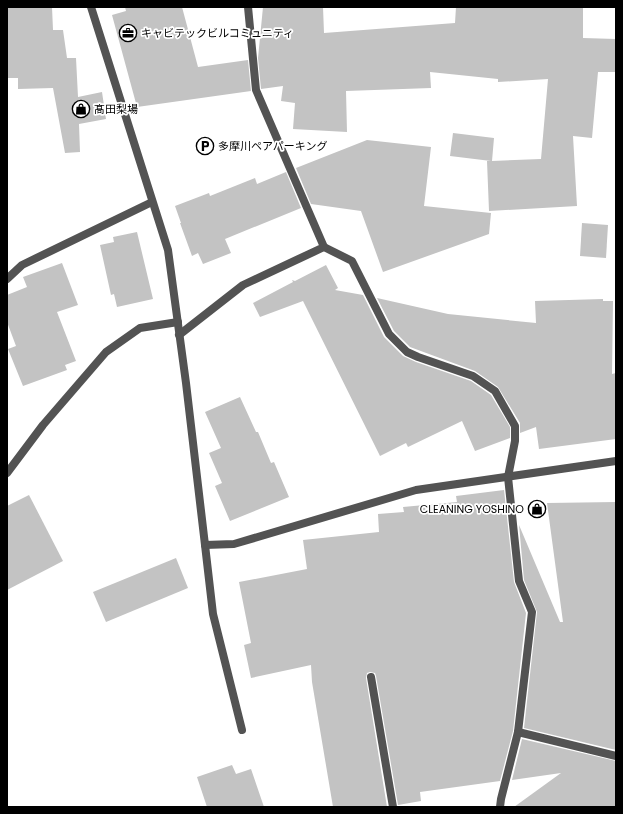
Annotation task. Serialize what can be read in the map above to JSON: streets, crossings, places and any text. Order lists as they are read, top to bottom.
{
  "places": {
    "office": ["キャビテックビルコミュニティ"],
    "shop": ["髙田梨場", "CLEANING YOSHINO"],
    "parking": ["多摩川ペアパーキング"]
  }
}
